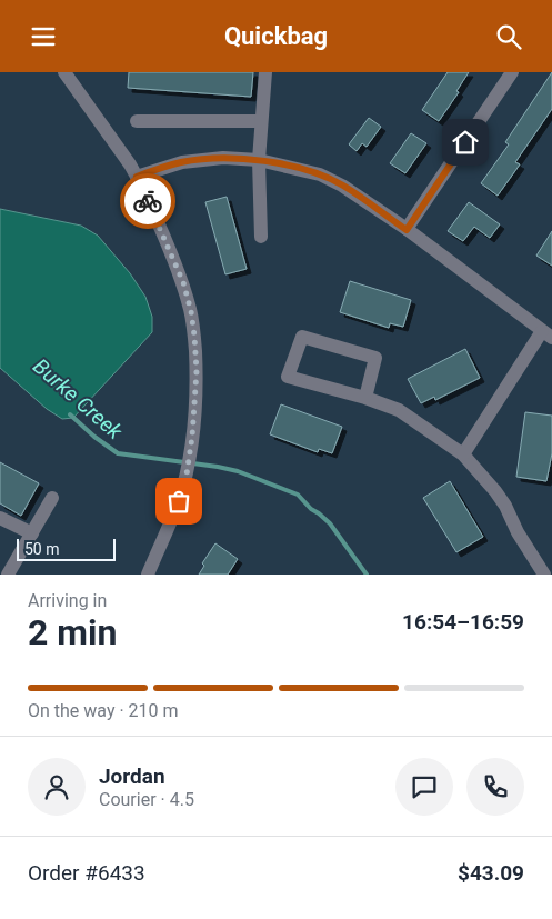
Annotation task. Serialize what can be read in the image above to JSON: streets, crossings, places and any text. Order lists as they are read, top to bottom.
{
  "water": ["Burke Creek"],
  "scale_bar": "50 m",
  "page": {
    "header": "Quickbag",
    "scale": "50 m",
    "heading": ["2 min", "Arriving in", "16:54–16:59"],
    "panel": [
      "Jordan",
      "Courier · 4.5",
      "Order #6433",
      "$43.09"
    ],
    "bar": "On the way · 210 m"
  }
}
